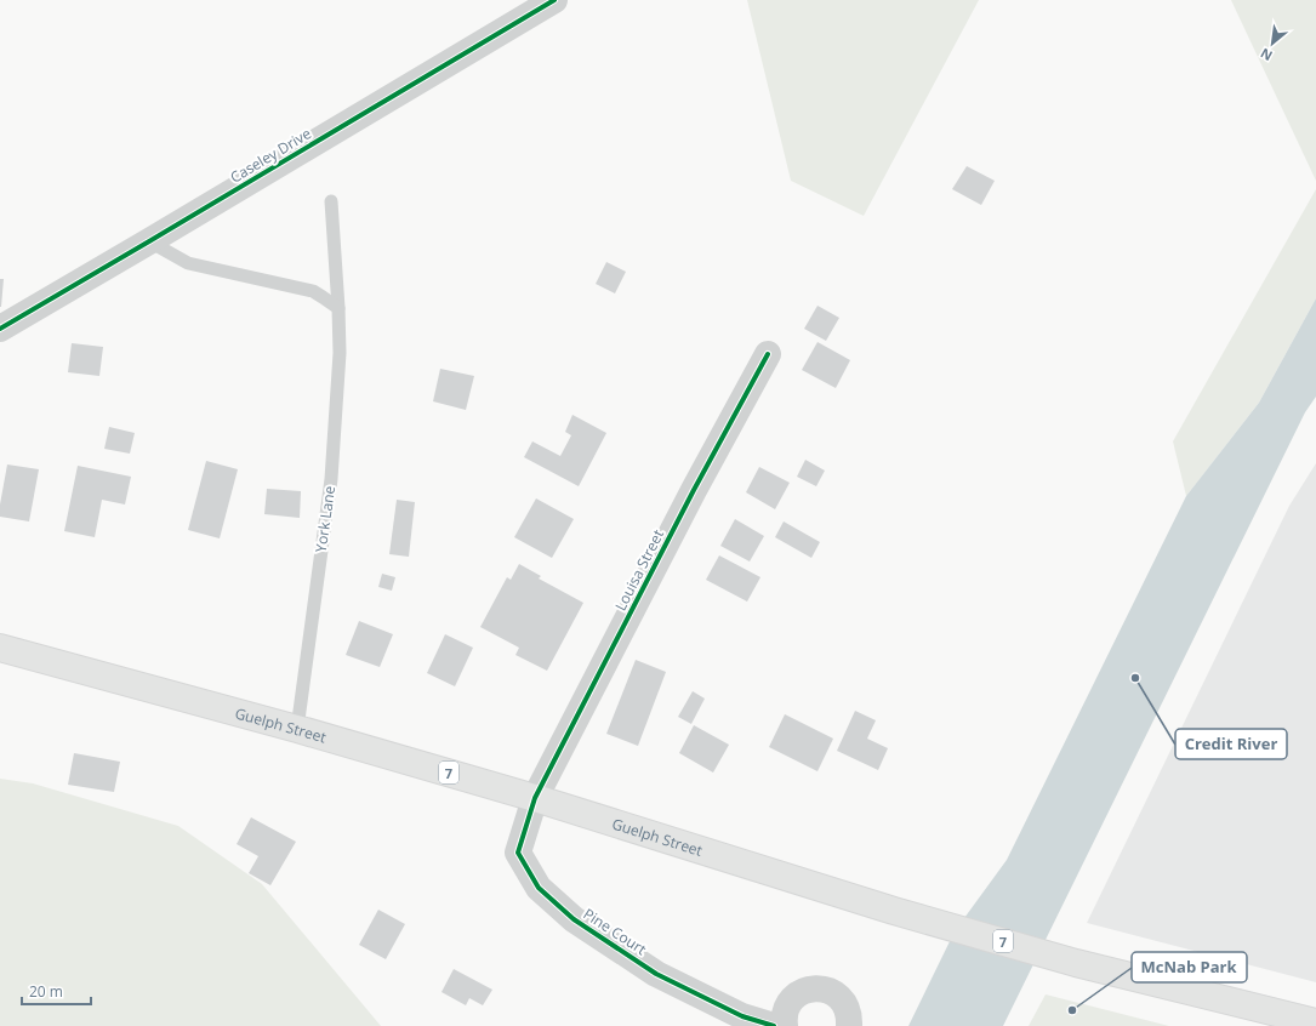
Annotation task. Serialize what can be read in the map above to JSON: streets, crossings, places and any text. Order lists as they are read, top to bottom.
{
  "streets": {
    "main road": ["Guelph Street", "7"],
    "street": ["Caseley Drive", "Louisa Street", "Pine Court"],
    "lane": ["York Lane"]
  },
  "crossings": [
    ["York Lane", "Guelph Street"],
    ["Louisa Street", "Guelph Street"],
    ["Louisa Street", "Pine Court"],
    ["Guelph Street", "Pine Court"]
  ],
  "places": ["Credit River", "McNab Park"],
  "scale_bar": "20 m",
  "north": "bottom left"
}
